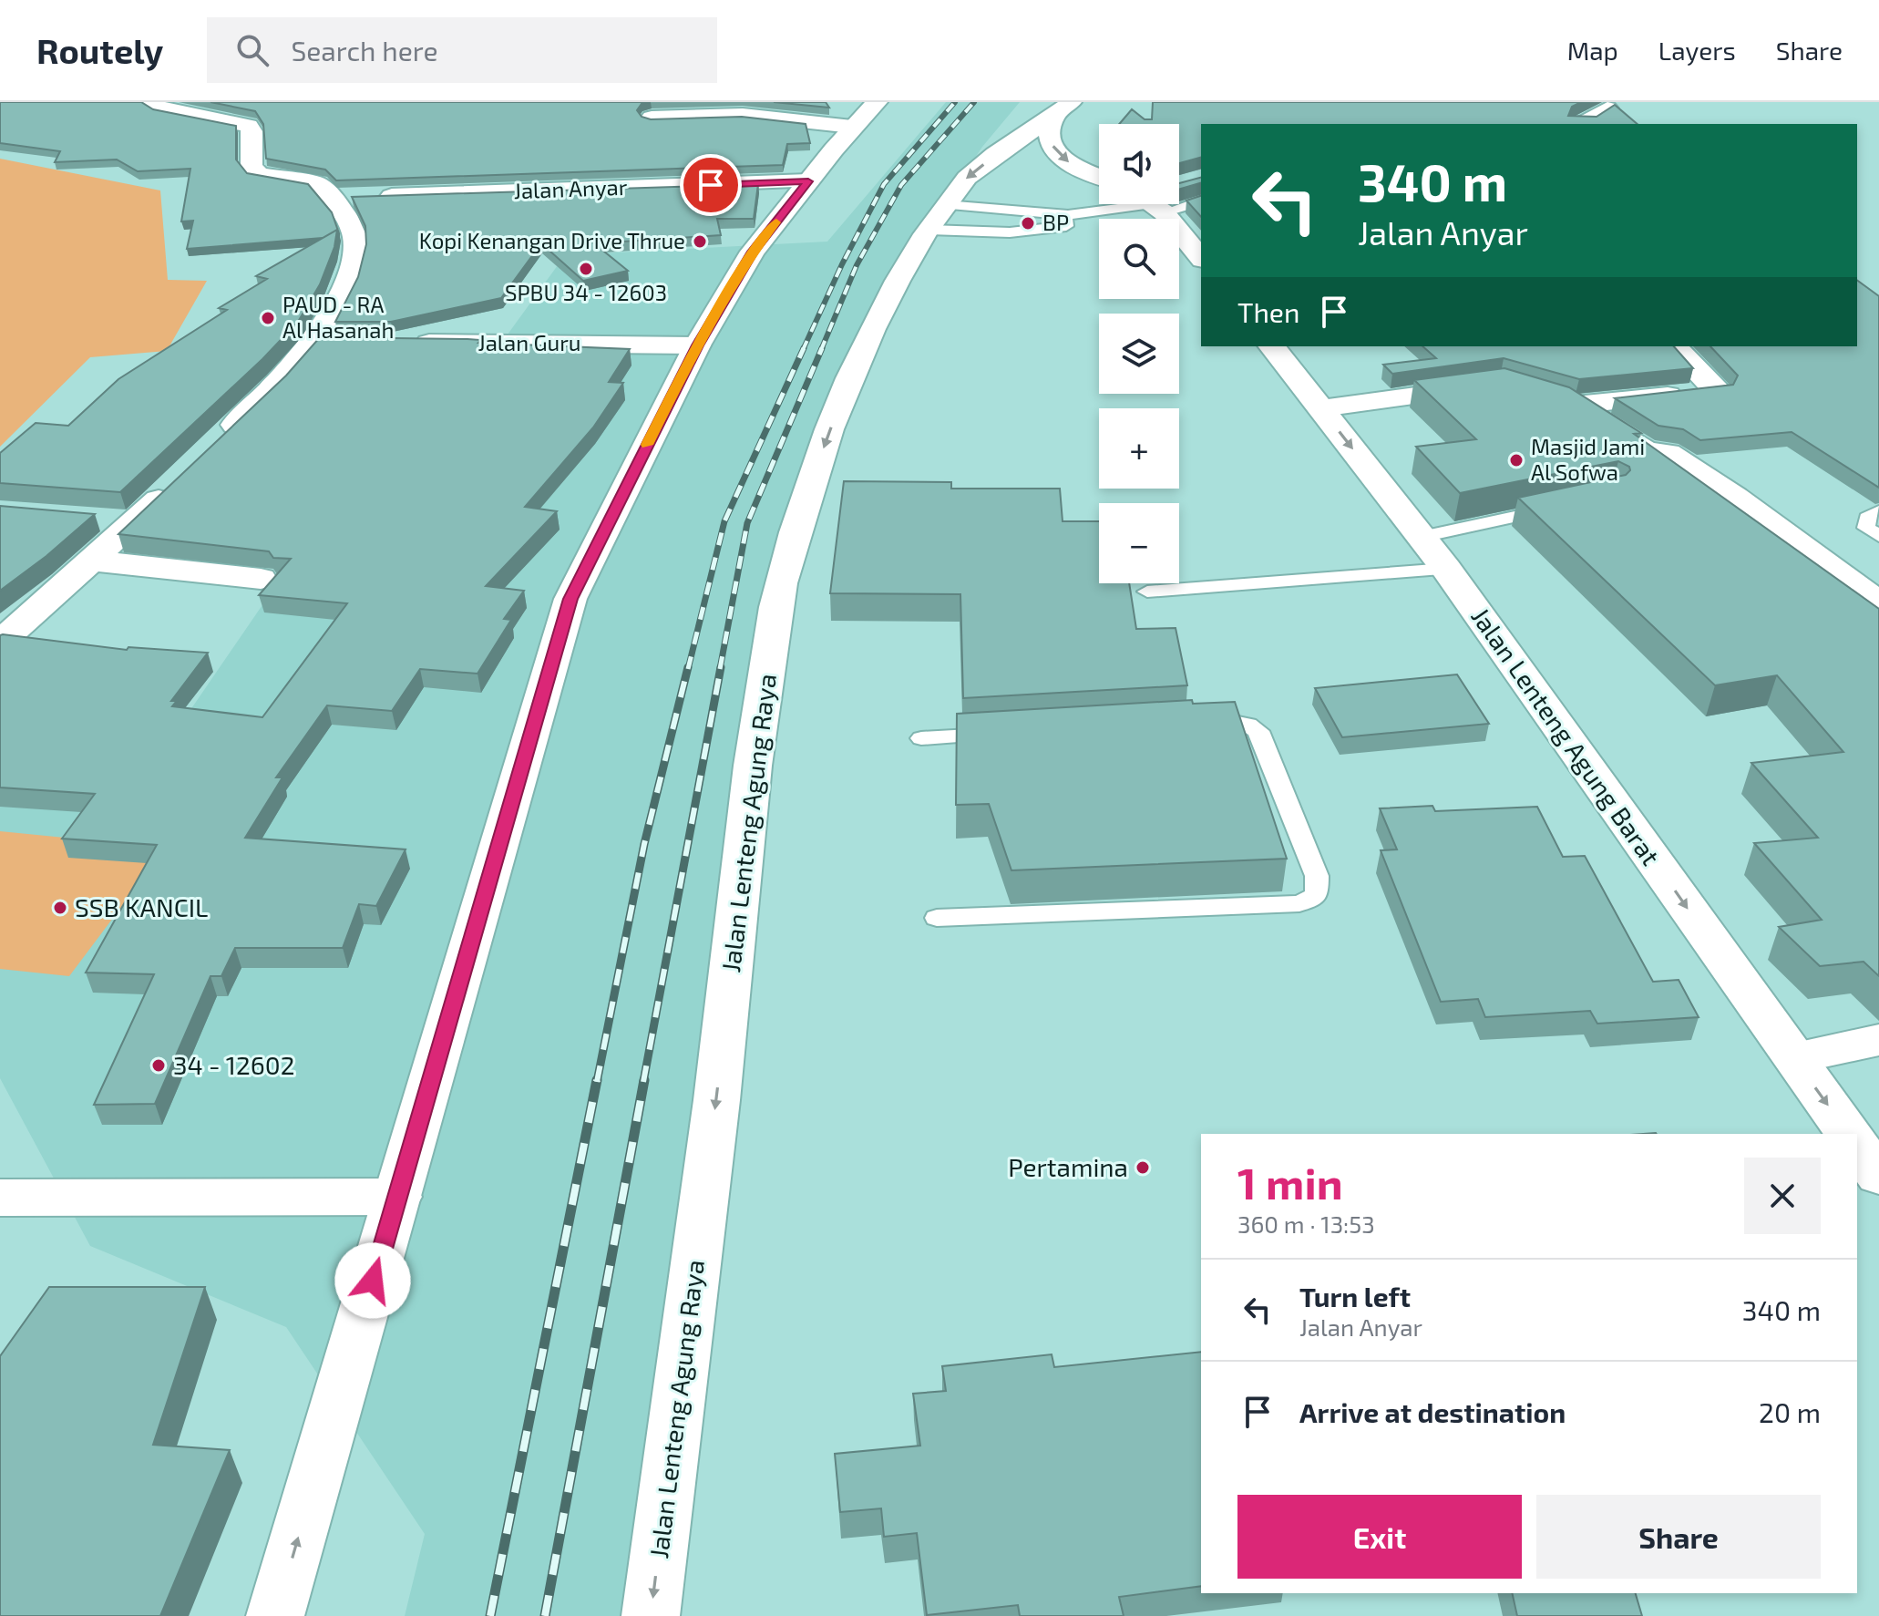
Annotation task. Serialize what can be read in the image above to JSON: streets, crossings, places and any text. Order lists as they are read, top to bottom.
{
  "streets": {
    "main road": [
      "Jalan Anyar",
      "Jalan Guru",
      "Jalan Lenteng Agung Barat",
      "Jalan Lenteng Agung Raya"
    ]
  },
  "places": [
    "BP",
    "Kopi Kenangan Drive Thrue",
    "SPBU 34 - 12603",
    "PAUD - RA Al Hasanah",
    "Masjid Jami Al Sofwa",
    "SSB KANCIL",
    "34 - 12602",
    "Pertamina"
  ],
  "page": {
    "header": "Routely",
    "search": "Search here",
    "nav": ["Map", "Layers", "Share"],
    "map_buttons": ["+", "−"],
    "turn": ["340 m", "Jalan Anyar"],
    "then": "Then",
    "heading": ["1 min", "360 m · 13:53"],
    "list": [
      {
        "name": "Turn left",
        "note": "Jalan Anyar",
        "value": "340 m"
      },
      {
        "name": "Arrive at destination",
        "value": "20 m"
      }
    ],
    "buttons": ["Exit", "Share"]
  }
}
